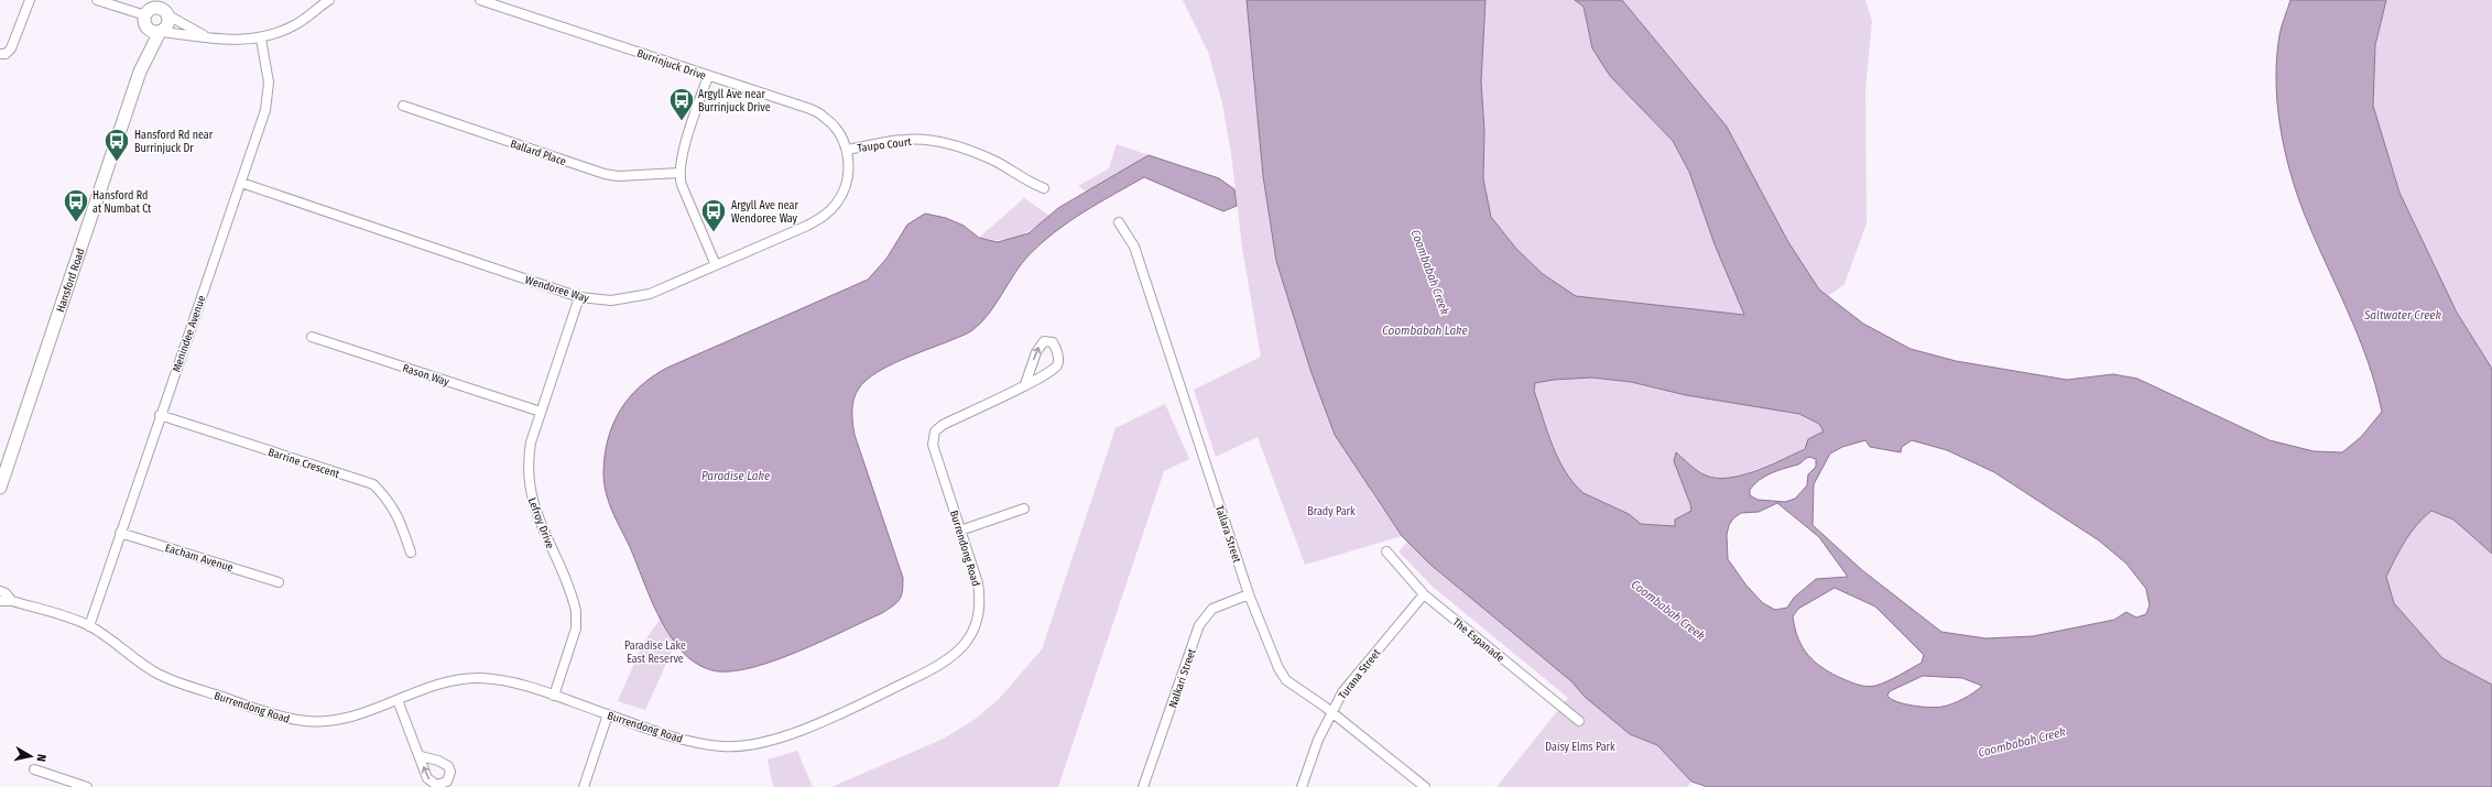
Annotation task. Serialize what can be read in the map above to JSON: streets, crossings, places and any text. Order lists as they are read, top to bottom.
{
  "streets": {
    "street": [
      "Burrinjuck Drive",
      "Taupo Court",
      "Ballard Place",
      "Hansford Road",
      "Wendoree Way",
      "Menindee Avenue",
      "Rason Way",
      "Barrine Crescent",
      "Lefroy Drive",
      "Tallara Street",
      "Burrendong Road",
      "Eacham Avenue",
      "The Espanade",
      "Turana Street",
      "Nalkari Street"
    ]
  },
  "crossings": [
    ["Burrinjuck Drive", "Taupo Court"],
    ["Burrinjuck Drive", "Wendoree Way"],
    ["Taupo Court", "Wendoree Way"],
    ["Wendoree Way", "Menindee Avenue"],
    ["Wendoree Way", "Lefroy Drive"],
    ["Menindee Avenue", "Barrine Crescent"],
    ["Menindee Avenue", "Burrendong Road"],
    ["Menindee Avenue", "Eacham Avenue"],
    ["Rason Way", "Lefroy Drive"],
    ["Lefroy Drive", "Burrendong Road"],
    ["Tallara Street", "Turana Street"],
    ["Tallara Street", "Nalkari Street"],
    ["The Espanade", "Turana Street"]
  ],
  "water": [
    "Coombabah Creek",
    "Saltwater Creek",
    "Coombabah Lake",
    "Paradise Lake"
  ],
  "parks": ["Brady Park", "Paradise Lake East Reserve", "Daisy Elms Park"],
  "places": {
    "bus stop": [
      "Argyll Ave near Burrinjuck Drive",
      "Hansford Rd near Burrinjuck Dr",
      "Hansford Rd at Numbat Ct",
      "Argyll Ave near Wendoree Way"
    ]
  },
  "north": "right"
}
